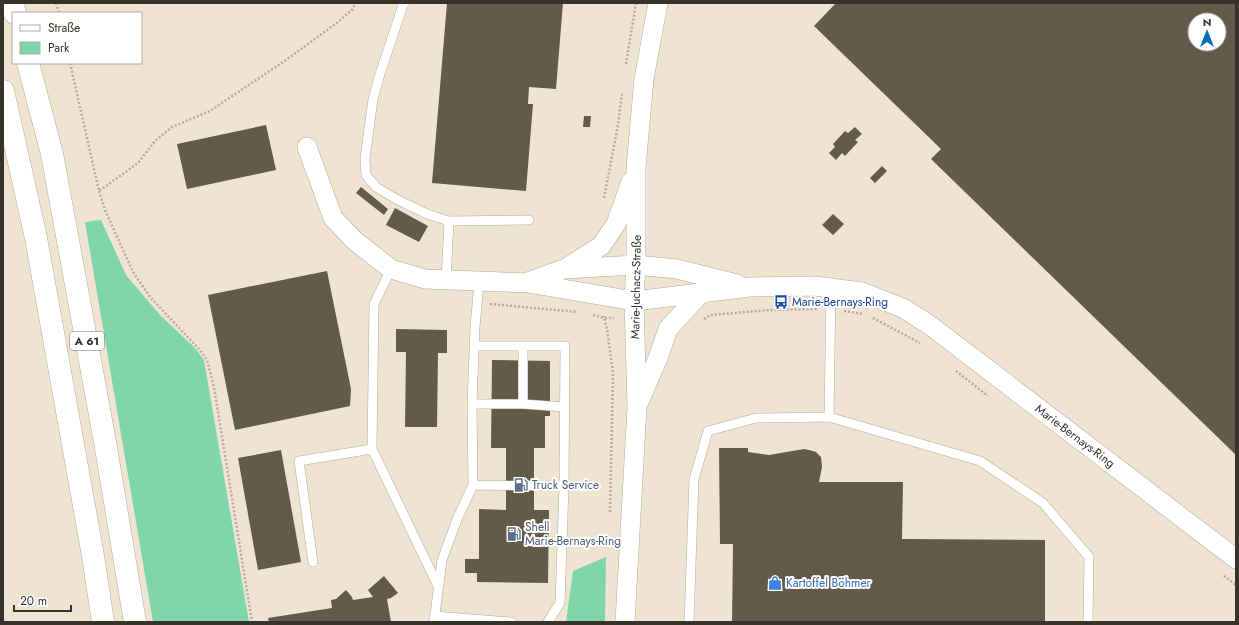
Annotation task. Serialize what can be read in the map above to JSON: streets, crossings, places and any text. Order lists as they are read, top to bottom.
{
  "streets": {
    "highway": ["A 61"],
    "street": ["Marie-Juchacz-Straße", "Marie-Bernays-Ring"]
  },
  "crossings": [
    ["Marie-Juchacz-Straße", "Marie-Bernays-Ring"]
  ],
  "places": {
    "bus stop": ["Marie-Bernays-Ring"],
    "fuel station": ["Truck Service", "Shell Marie-Bernays-Ring"],
    "shop": ["Kartoffel Böhmer"]
  },
  "legend": ["Straße", "Park"],
  "scale_bar": "20 m",
  "north": "top"
}
